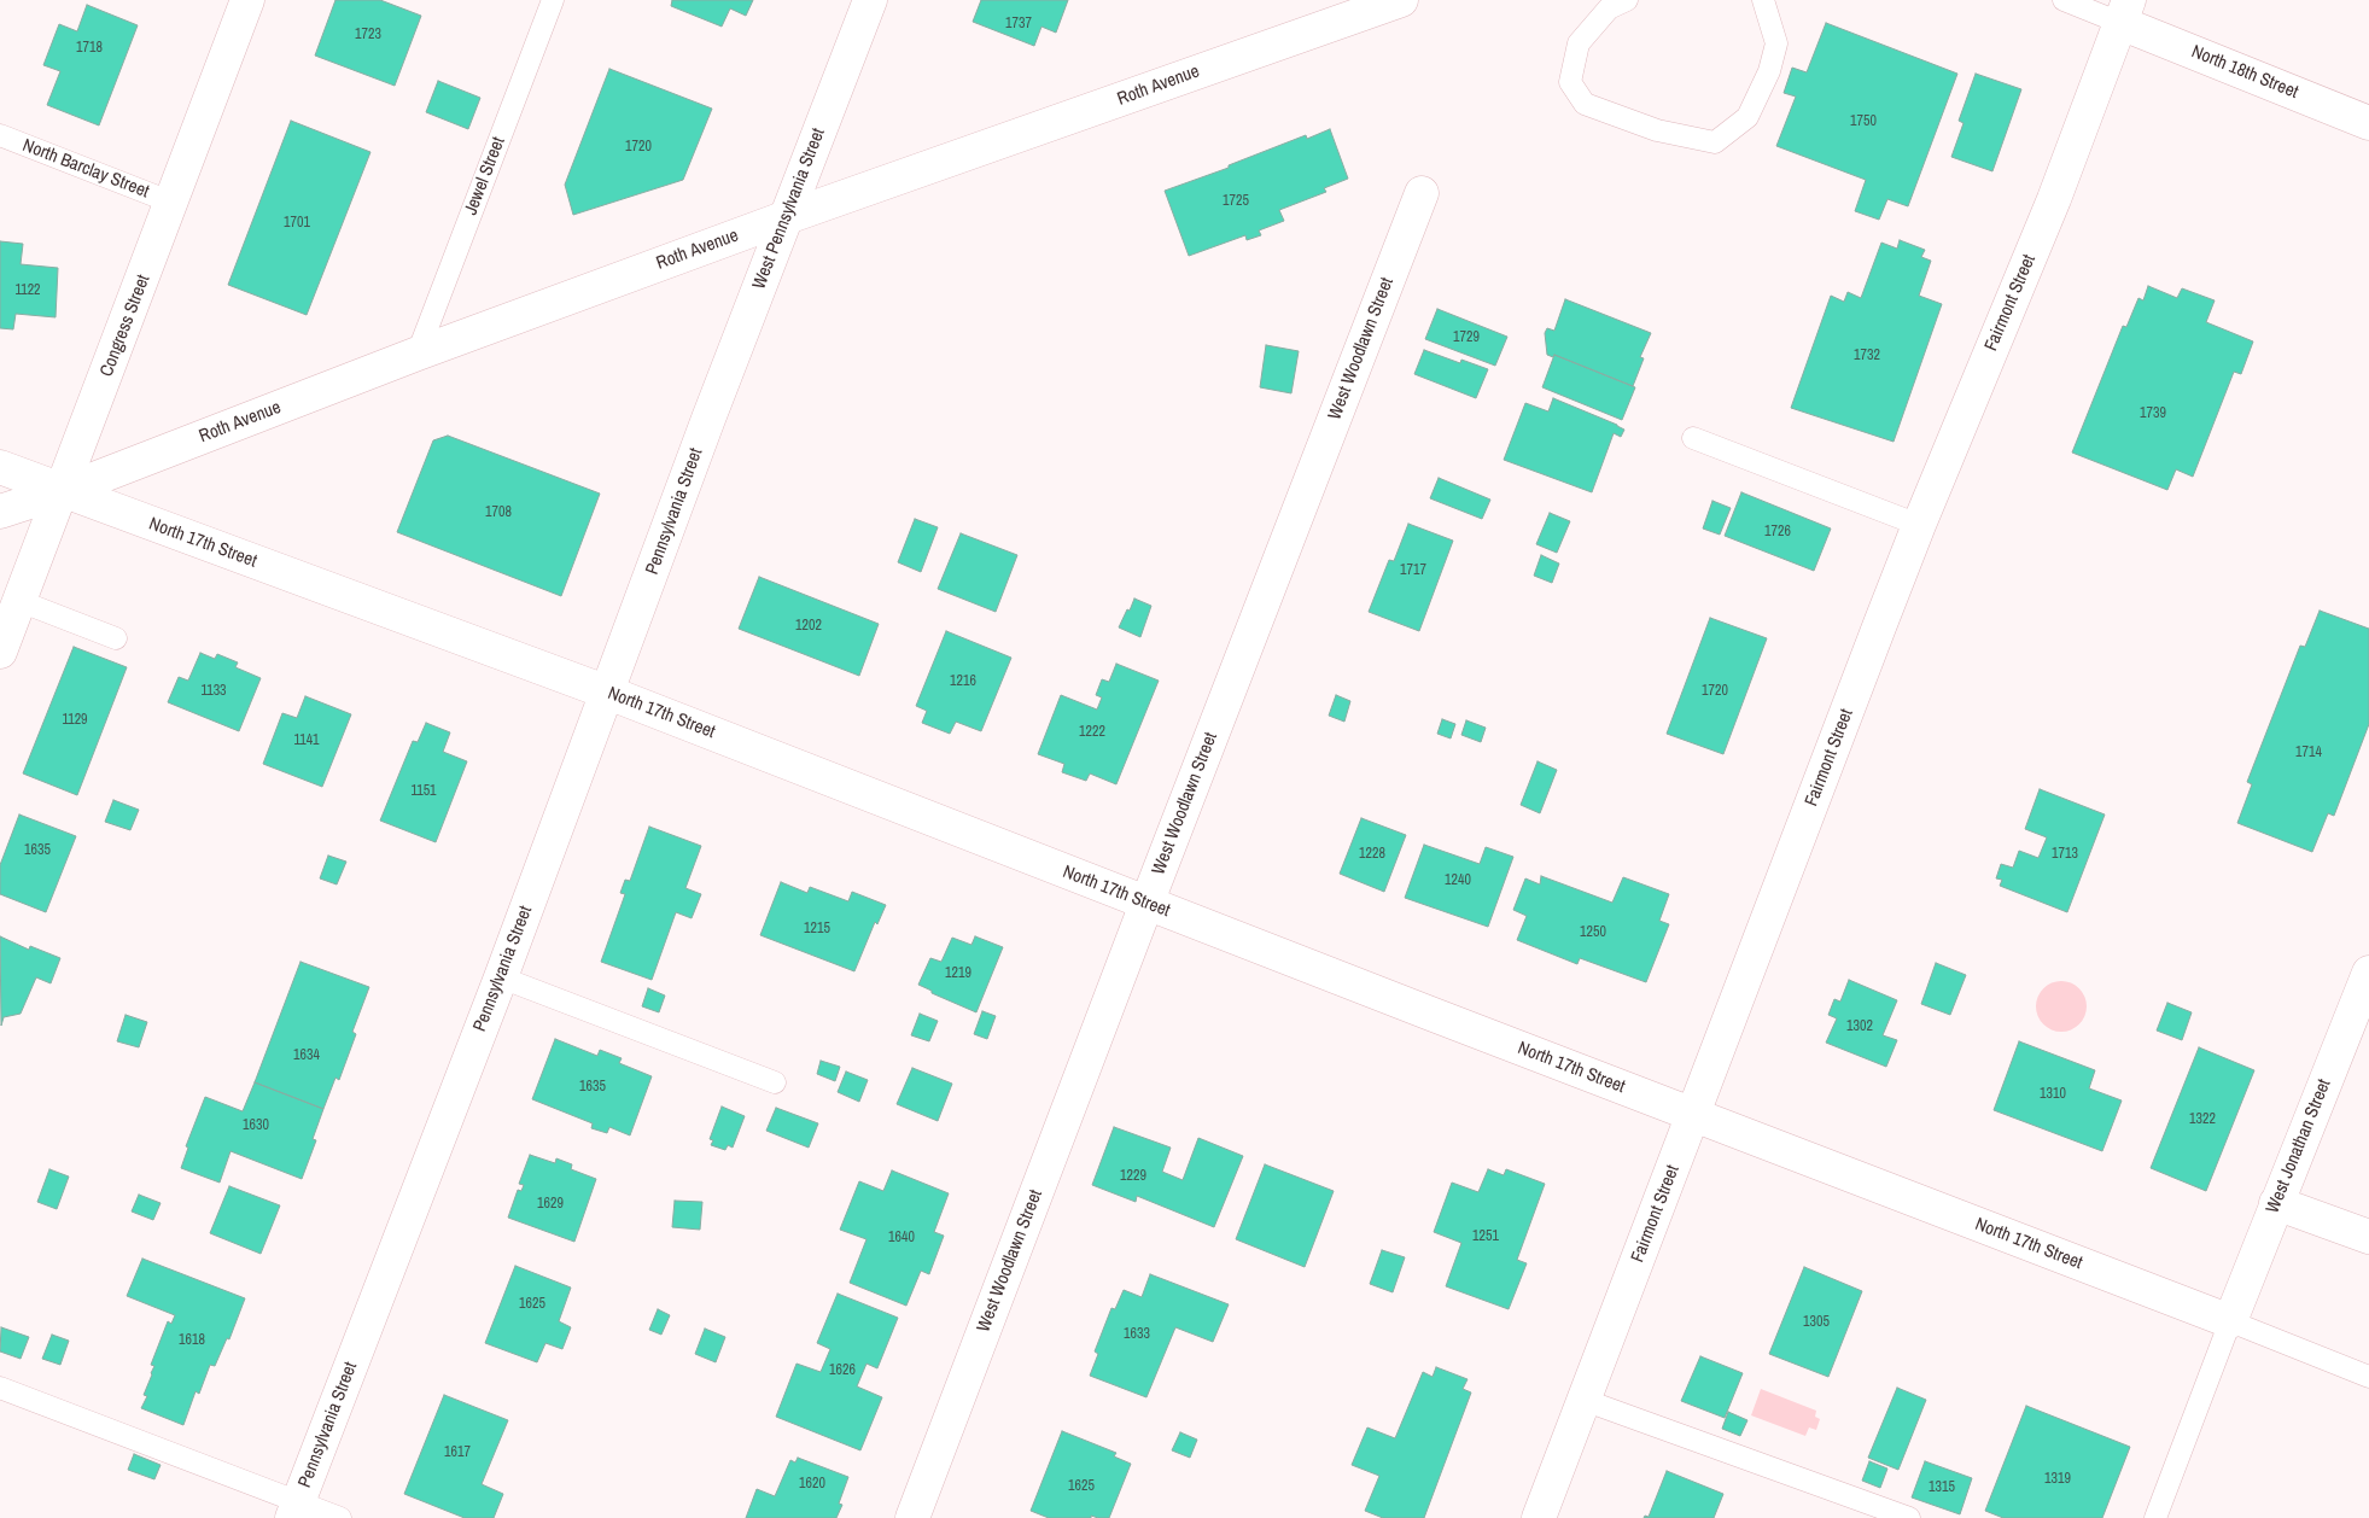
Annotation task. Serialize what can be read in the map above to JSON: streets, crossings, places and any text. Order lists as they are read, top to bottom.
{
  "streets": {
    "street": [
      "North 18th Street",
      "Roth Avenue",
      "West Pennsylvania Street",
      "Fairmont Street",
      "Congress Street",
      "West Woodlawn Street",
      "Pennsylvania Street",
      "North 17th Street",
      "West Jonathan Street"
    ],
    "lane": ["North Barclay Street", "Jewel Street"]
  },
  "crossings": [
    ["North 18th Street", "Fairmont Street"],
    ["Roth Avenue", "Jewel Street"],
    ["Roth Avenue", "West Pennsylvania Street"],
    ["Roth Avenue", "Congress Street"],
    ["Roth Avenue", "North 17th Street"],
    ["North Barclay Street", "Congress Street"],
    ["West Pennsylvania Street", "Pennsylvania Street"],
    ["Fairmont Street", "North 17th Street"],
    ["Congress Street", "North 17th Street"],
    ["West Woodlawn Street", "North 17th Street"],
    ["Pennsylvania Street", "North 17th Street"],
    ["North 17th Street", "West Jonathan Street"]
  ],
  "house_numbers": [
    "1737",
    "1723",
    "1718",
    "1750",
    "1720",
    "1725",
    "1701",
    "1122",
    "1729",
    "1732",
    "1739",
    "1708",
    "1726",
    "1717",
    "1202",
    "1216",
    "1133",
    "1720",
    "1129",
    "1222",
    "1141",
    "1714",
    "1151",
    "1635",
    "1228",
    "1713",
    "1240",
    "1215",
    "1250",
    "1219",
    "1302",
    "1634",
    "1635",
    "1310",
    "1322",
    "1630",
    "1229",
    "1629",
    "1251",
    "1640",
    "1625",
    "1305",
    "1633",
    "1618",
    "1626",
    "1617",
    "1319",
    "1620",
    "1625",
    "1315"
  ]
}
